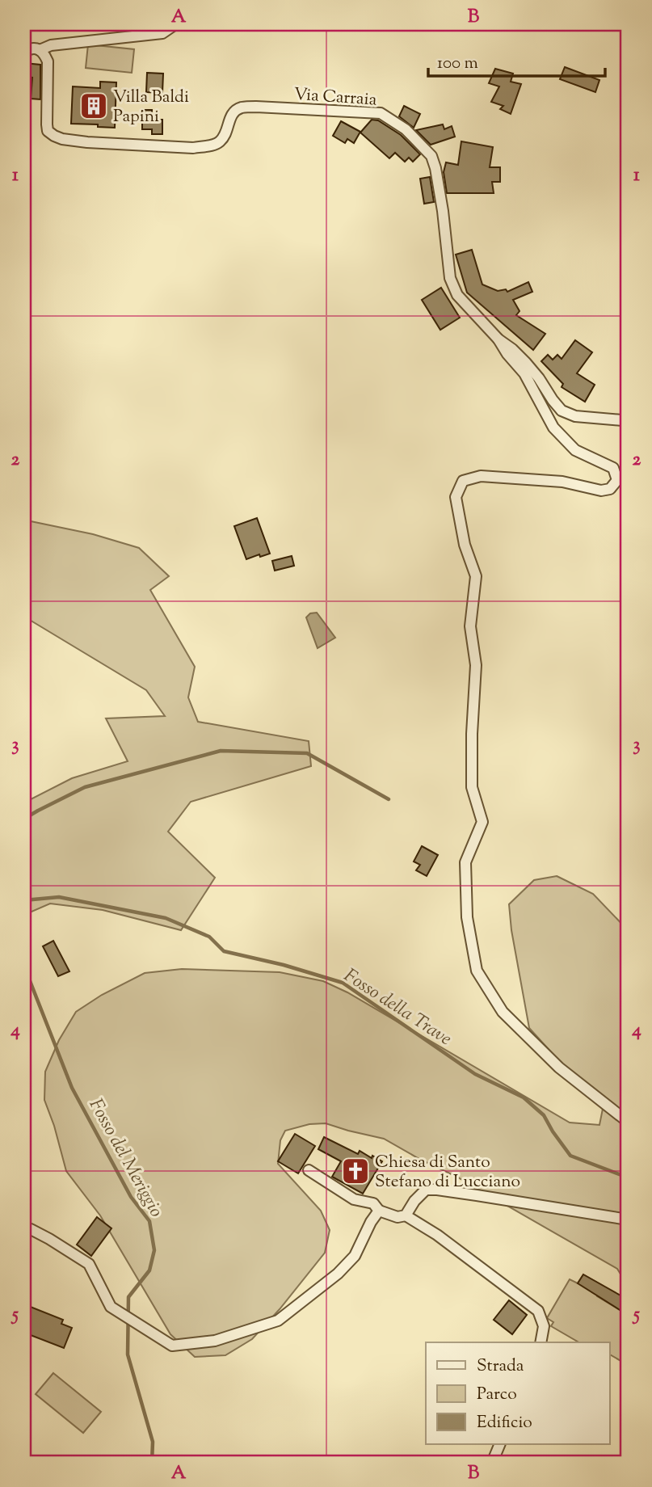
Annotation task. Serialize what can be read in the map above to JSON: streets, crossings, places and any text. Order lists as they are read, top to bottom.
{
  "streets": {
    "street": ["Via Carraia"]
  },
  "water": ["Fosso della Trave", "Fosso del Meriggio"],
  "places": {
    "building": ["Villa Baldi Papini"],
    "church": ["Chiesa di Santo Stefano di Lucciano"]
  },
  "legend": ["Strada", "Parco", "Edificio"],
  "scale_bar": "100 m",
  "grid": {
    "columns": ["A", "B"],
    "rows": [
      "1",
      "2",
      "3",
      "4",
      "5"
    ]
  }
}
